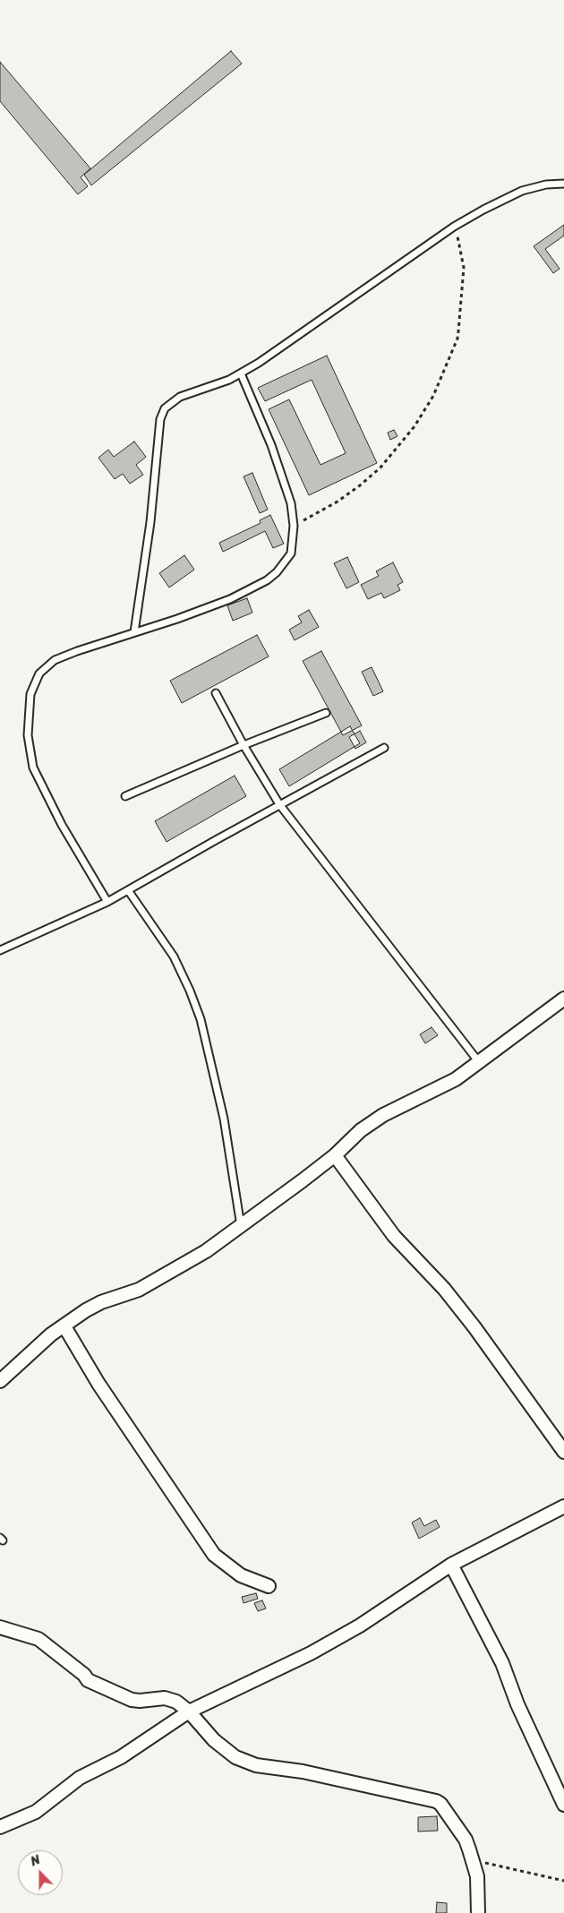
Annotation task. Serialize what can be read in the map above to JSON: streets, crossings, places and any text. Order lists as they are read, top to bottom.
{
  "north": "top"
}
